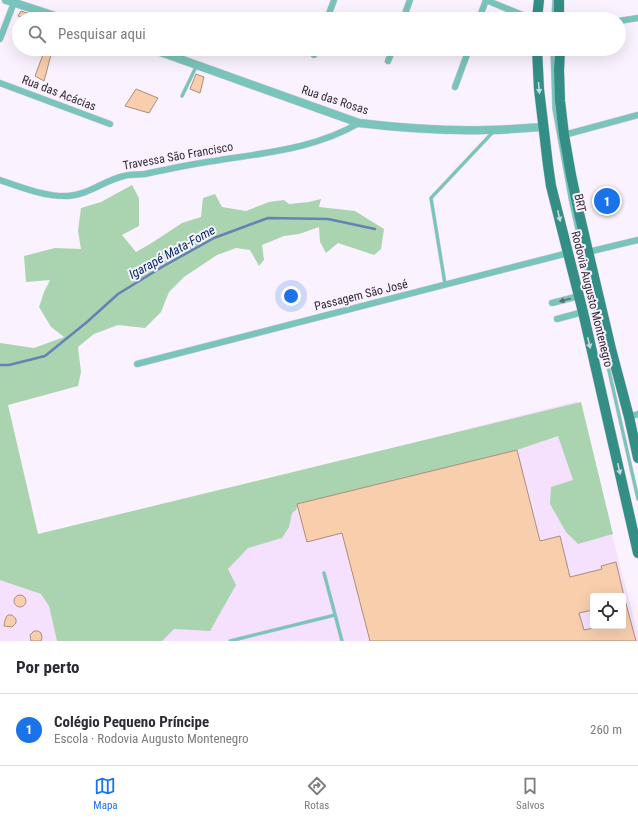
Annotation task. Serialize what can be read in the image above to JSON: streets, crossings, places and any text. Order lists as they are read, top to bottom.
{
  "streets": {
    "main road": ["Rodovia Augusto Montenegro"],
    "street": [
      "Rua das Acácias",
      "Rua das Rosas",
      "Travessa São Francisco",
      "Passagem São José"
    ],
    "lane": ["BRT"]
  },
  "crossings": [
    ["Rua das Rosas", "Travessa São Francisco"],
    ["Rua das Rosas", "Rodovia Augusto Montenegro"],
    ["Passagem São José", "Rodovia Augusto Montenegro"]
  ],
  "water": ["Igarapé Mata-Fome"],
  "page": {
    "search": "Pesquisar aqui",
    "pins": "1",
    "heading": "Por perto",
    "list": [
      {
        "mark": "1",
        "name": "Colégio Pequeno Príncipe",
        "note": "Escola · Rodovia Augusto Montenegro",
        "value": "260 m"
      }
    ],
    "nav": ["Mapa", "Rotas", "Salvos"]
  }
}
